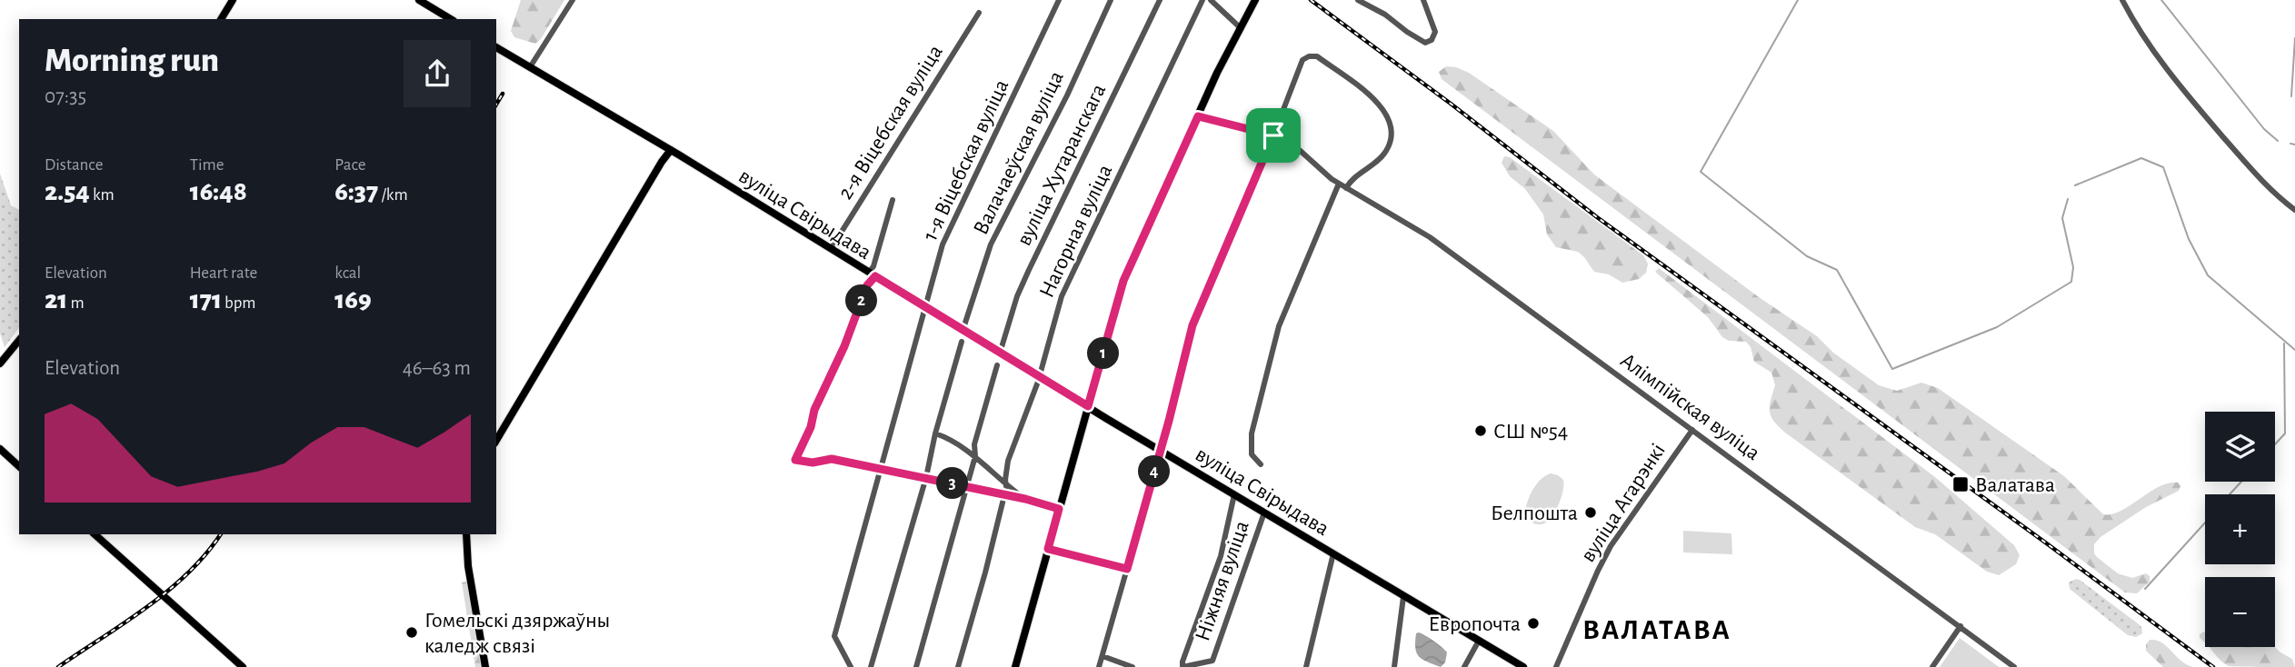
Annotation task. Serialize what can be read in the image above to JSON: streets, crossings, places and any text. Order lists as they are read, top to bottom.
{
  "streets": {
    "main road": ["вуліца Свірыдава"],
    "street": [
      "2-я Віцебская вуліца",
      "Валачаеўская вуліца",
      "1-я Віцебская вуліца",
      "вуліца Хутаранскага",
      "Нагорная вуліца",
      "Алімпійская вуліца",
      "вуліца Агарэнкі",
      "Ніжняя вуліца"
    ]
  },
  "crossings": [
    ["2-я Віцебская вуліца", "1-я Віцебская вуліца"],
    ["2-я Віцебская вуліца", "вуліца Свірыдава"],
    ["1-я Віцебская вуліца", "вуліца Свірыдава"],
    ["вуліца Свірыдава", "Нагорная вуліца"],
    ["вуліца Свірыдава", "Ніжняя вуліца"],
    ["Алімпійская вуліца", "вуліца Агарэнкі"]
  ],
  "districts": ["ВАЛАТАВА"],
  "places": {
    "other": [
      "СШ №54",
      "Белпошта",
      "Европочта",
      "Гомельскі дзяржаўны каледж связі"
    ],
    "transit": ["Валатава"]
  },
  "page": {
    "heading": ["Morning run", "07:35"],
    "stats": [
      ["Distance", "2.54 km"],
      ["Time", "16:48"],
      ["Pace", "6:37 /km"],
      ["Elevation", "21 m"],
      ["Heart rate", "171 bpm"],
      ["kcal", "169"]
    ],
    "pins": [
      "2",
      "1",
      "4",
      "3"
    ],
    "chart": ["Elevation", "46–63 m"],
    "map_buttons": ["+", "−"]
  }
}
